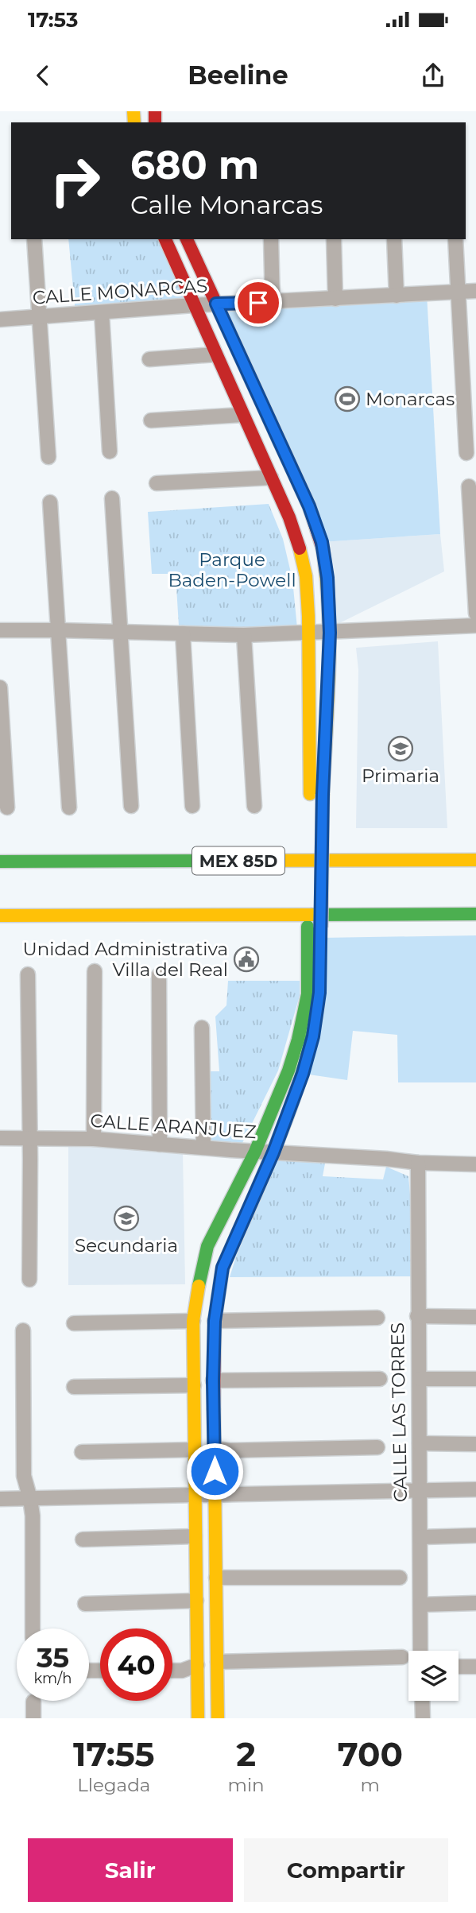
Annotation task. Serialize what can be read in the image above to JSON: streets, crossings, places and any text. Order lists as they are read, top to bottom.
{
  "streets": {
    "main road": ["MEX 85D"],
    "street": ["CALLE MONARCAS", "CALLE ARANJUEZ", "CALLE LAS TORRES"]
  },
  "crossings": [
    ["CALLE ARANJUEZ", "CALLE LAS TORRES"]
  ],
  "parks": ["Parque Baden-Powell"],
  "places": {
    "sports": ["Monarcas"],
    "school or university": ["Primaria", "Secundaria"],
    "public building": ["Unidad Administrativa Villa del Real"]
  },
  "page": {
    "status": "17:53",
    "header": "Beeline",
    "turn": ["680 m", "Calle Monarcas"],
    "speed": "35 km/h",
    "limit": "40",
    "eta": [
      "17:55",
      "Llegada",
      "2",
      "min",
      "700",
      "m"
    ],
    "buttons": ["Salir", "Compartir"]
  }
}
